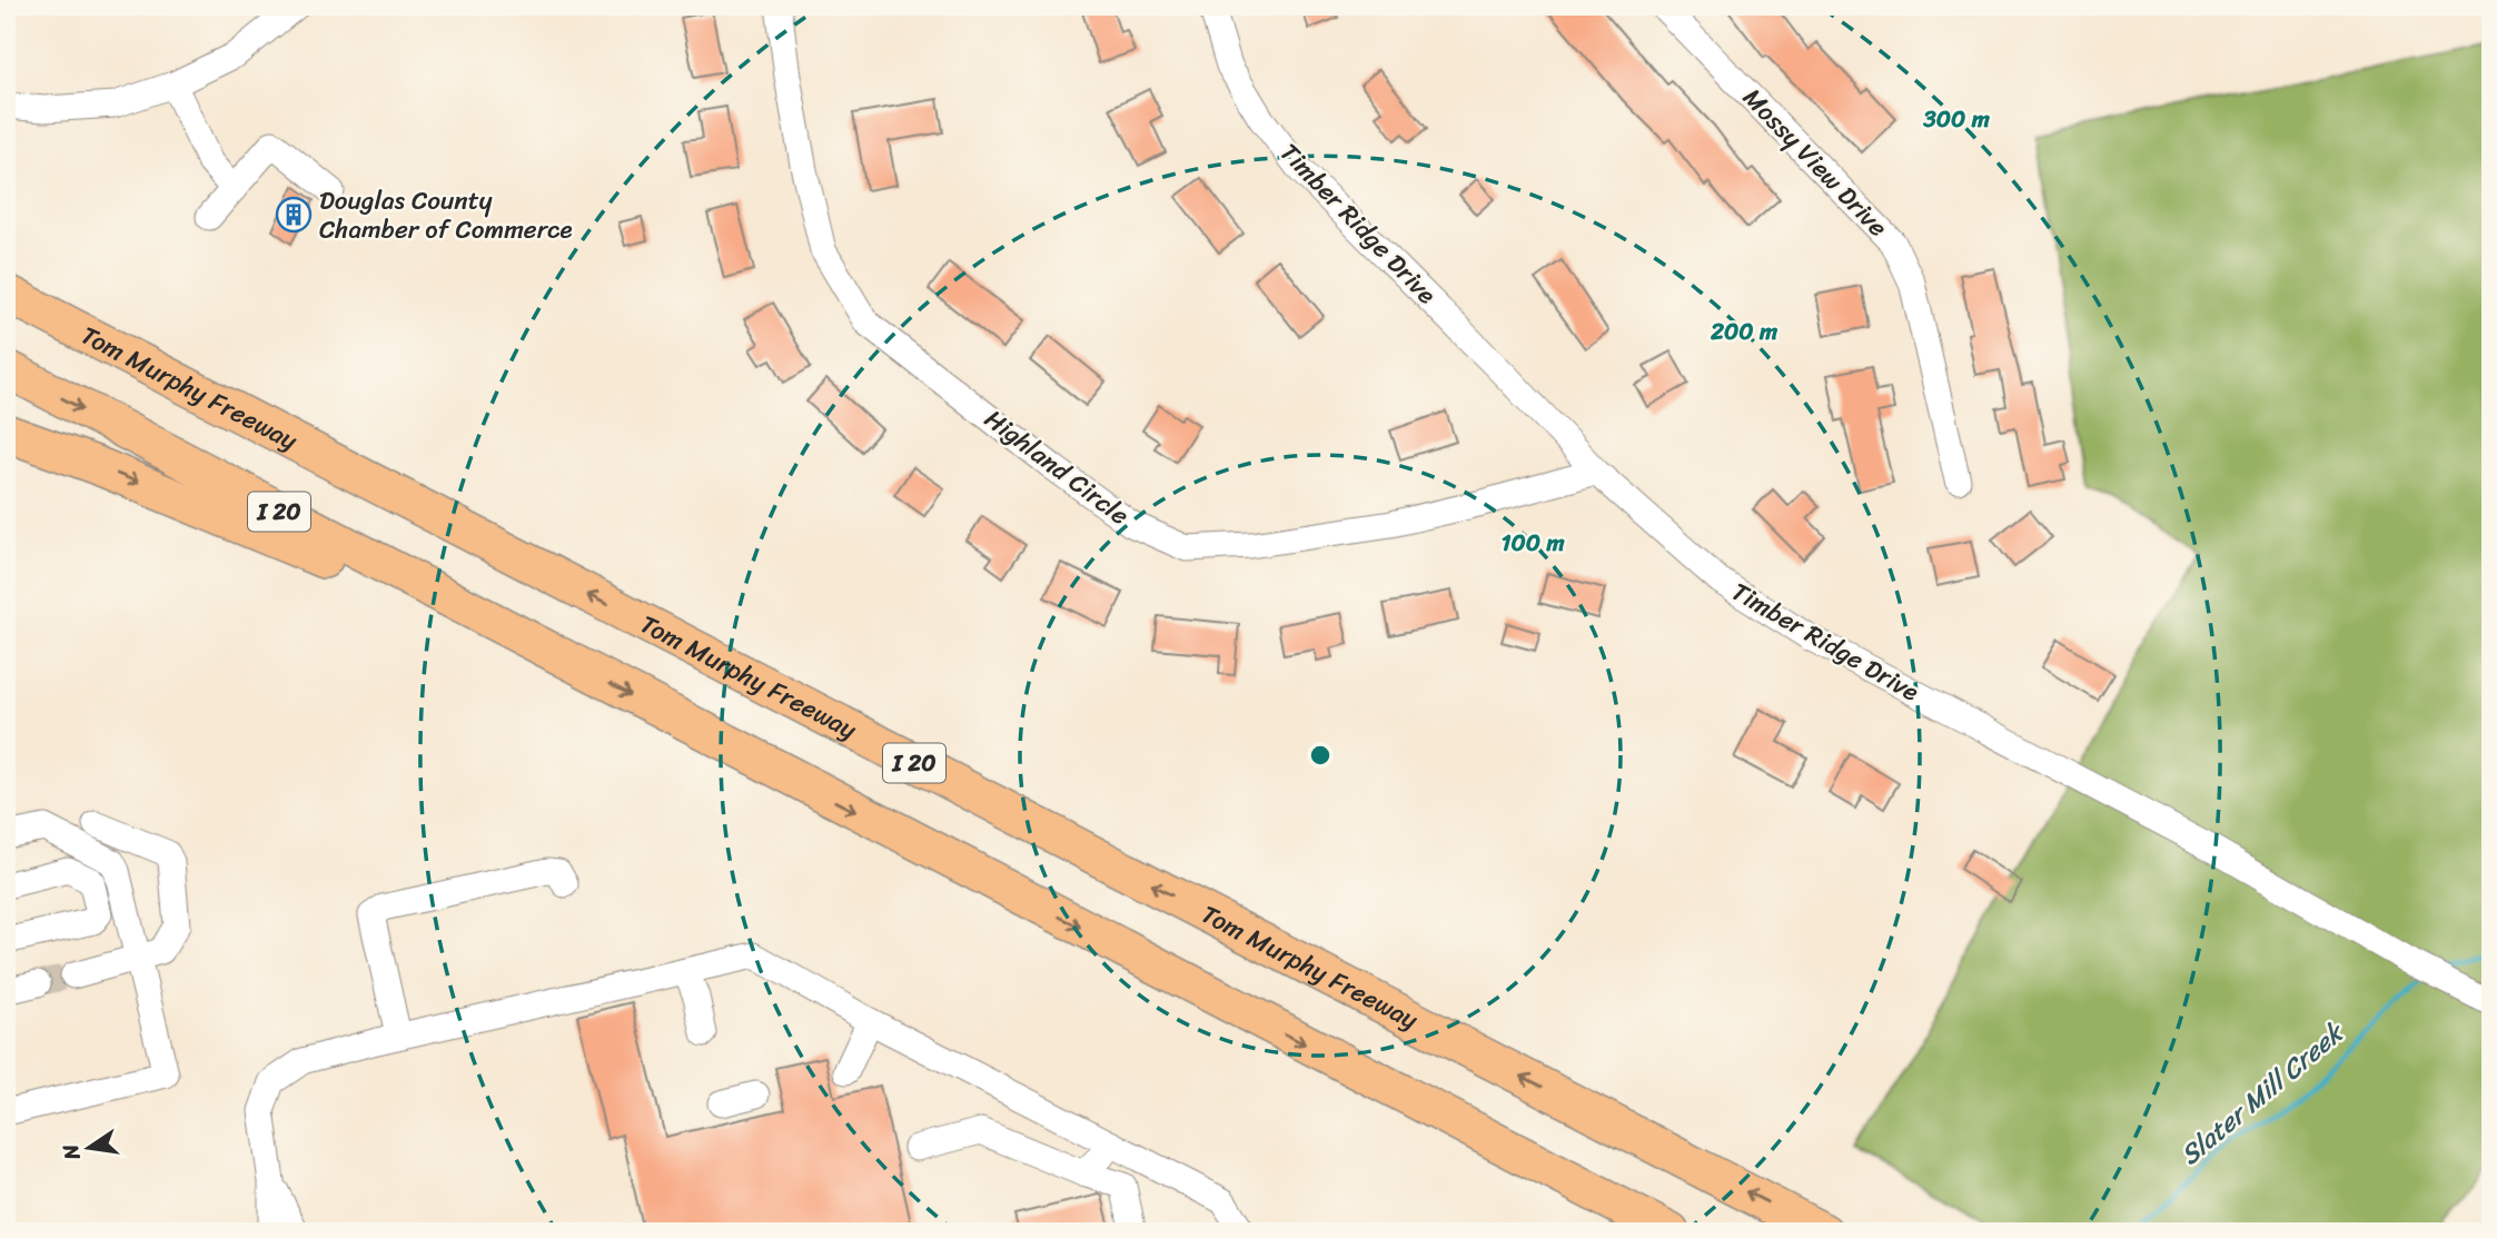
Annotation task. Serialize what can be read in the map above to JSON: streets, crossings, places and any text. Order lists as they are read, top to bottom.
{
  "streets": {
    "highway": ["Tom Murphy Freeway", "I 20"],
    "street": ["Mossy View Drive", "Timber Ridge Drive", "Highland Circle"]
  },
  "crossings": [
    ["Timber Ridge Drive", "Highland Circle"]
  ],
  "water": ["Slater Mill Creek"],
  "places": {
    "building": ["Douglas County Chamber of Commerce"]
  },
  "north": "left",
  "rings": ["300 m", "200 m", "100 m"]
}
